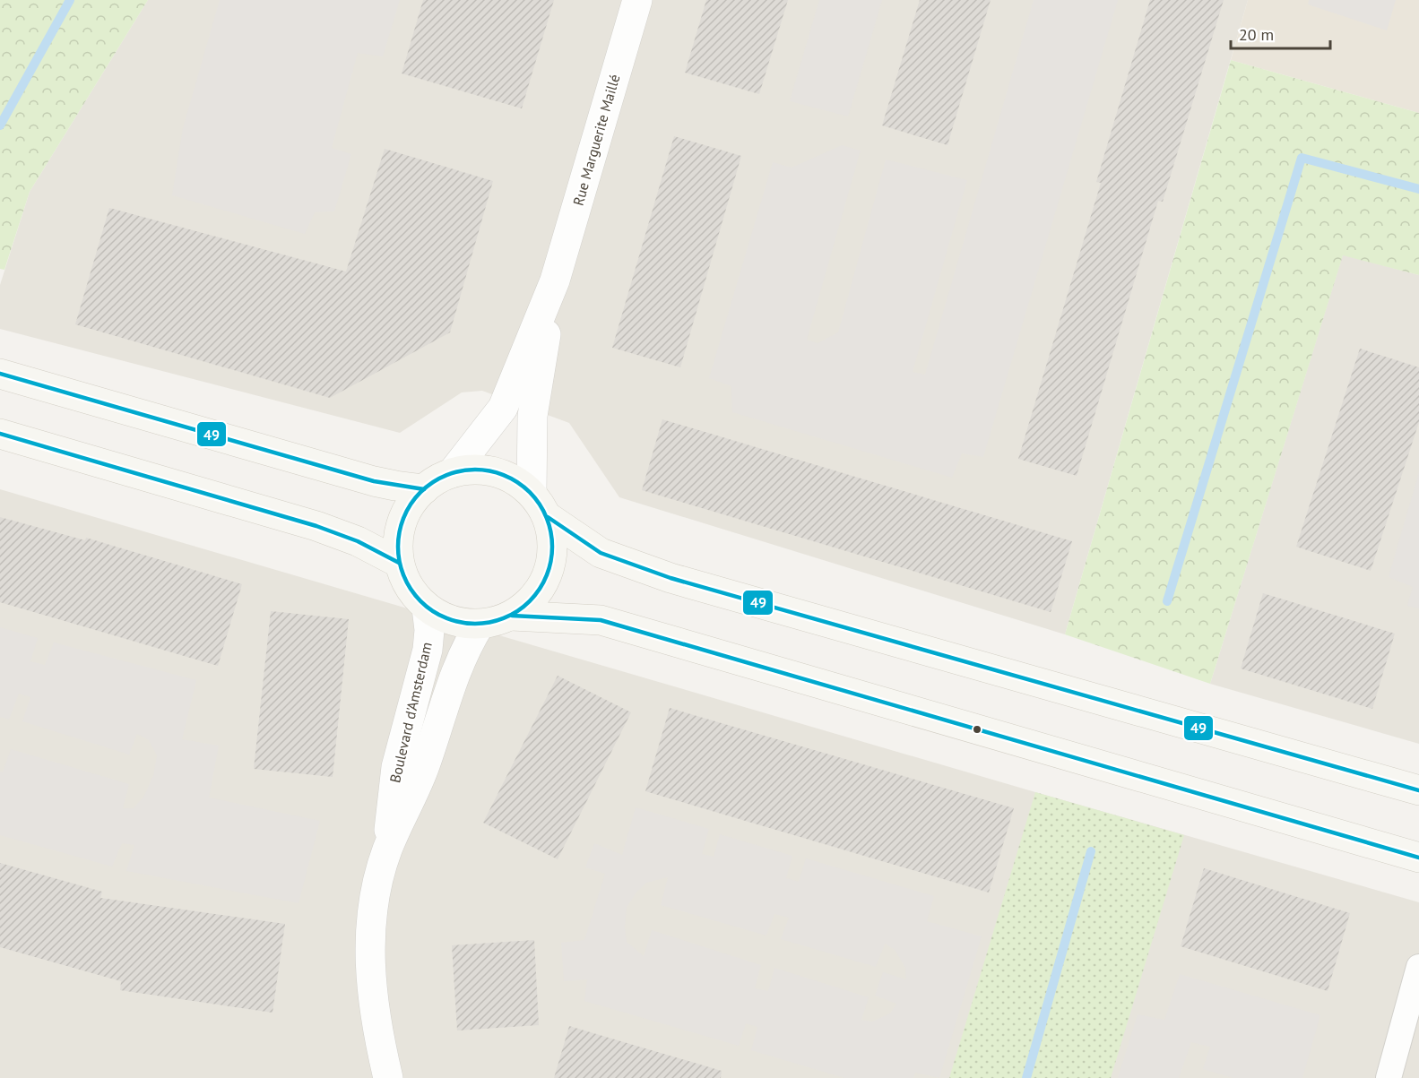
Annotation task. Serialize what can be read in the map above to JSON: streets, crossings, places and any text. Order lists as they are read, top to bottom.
{
  "streets": {
    "street": ["Rue Marguerite Maillé", "Boulevard d'Amsterdam"]
  },
  "crossings": [
    ["Rue Marguerite Maillé", "Boulevard d'Amsterdam"]
  ],
  "lines": ["transit line 49"],
  "scale_bar": "20 m"
}
